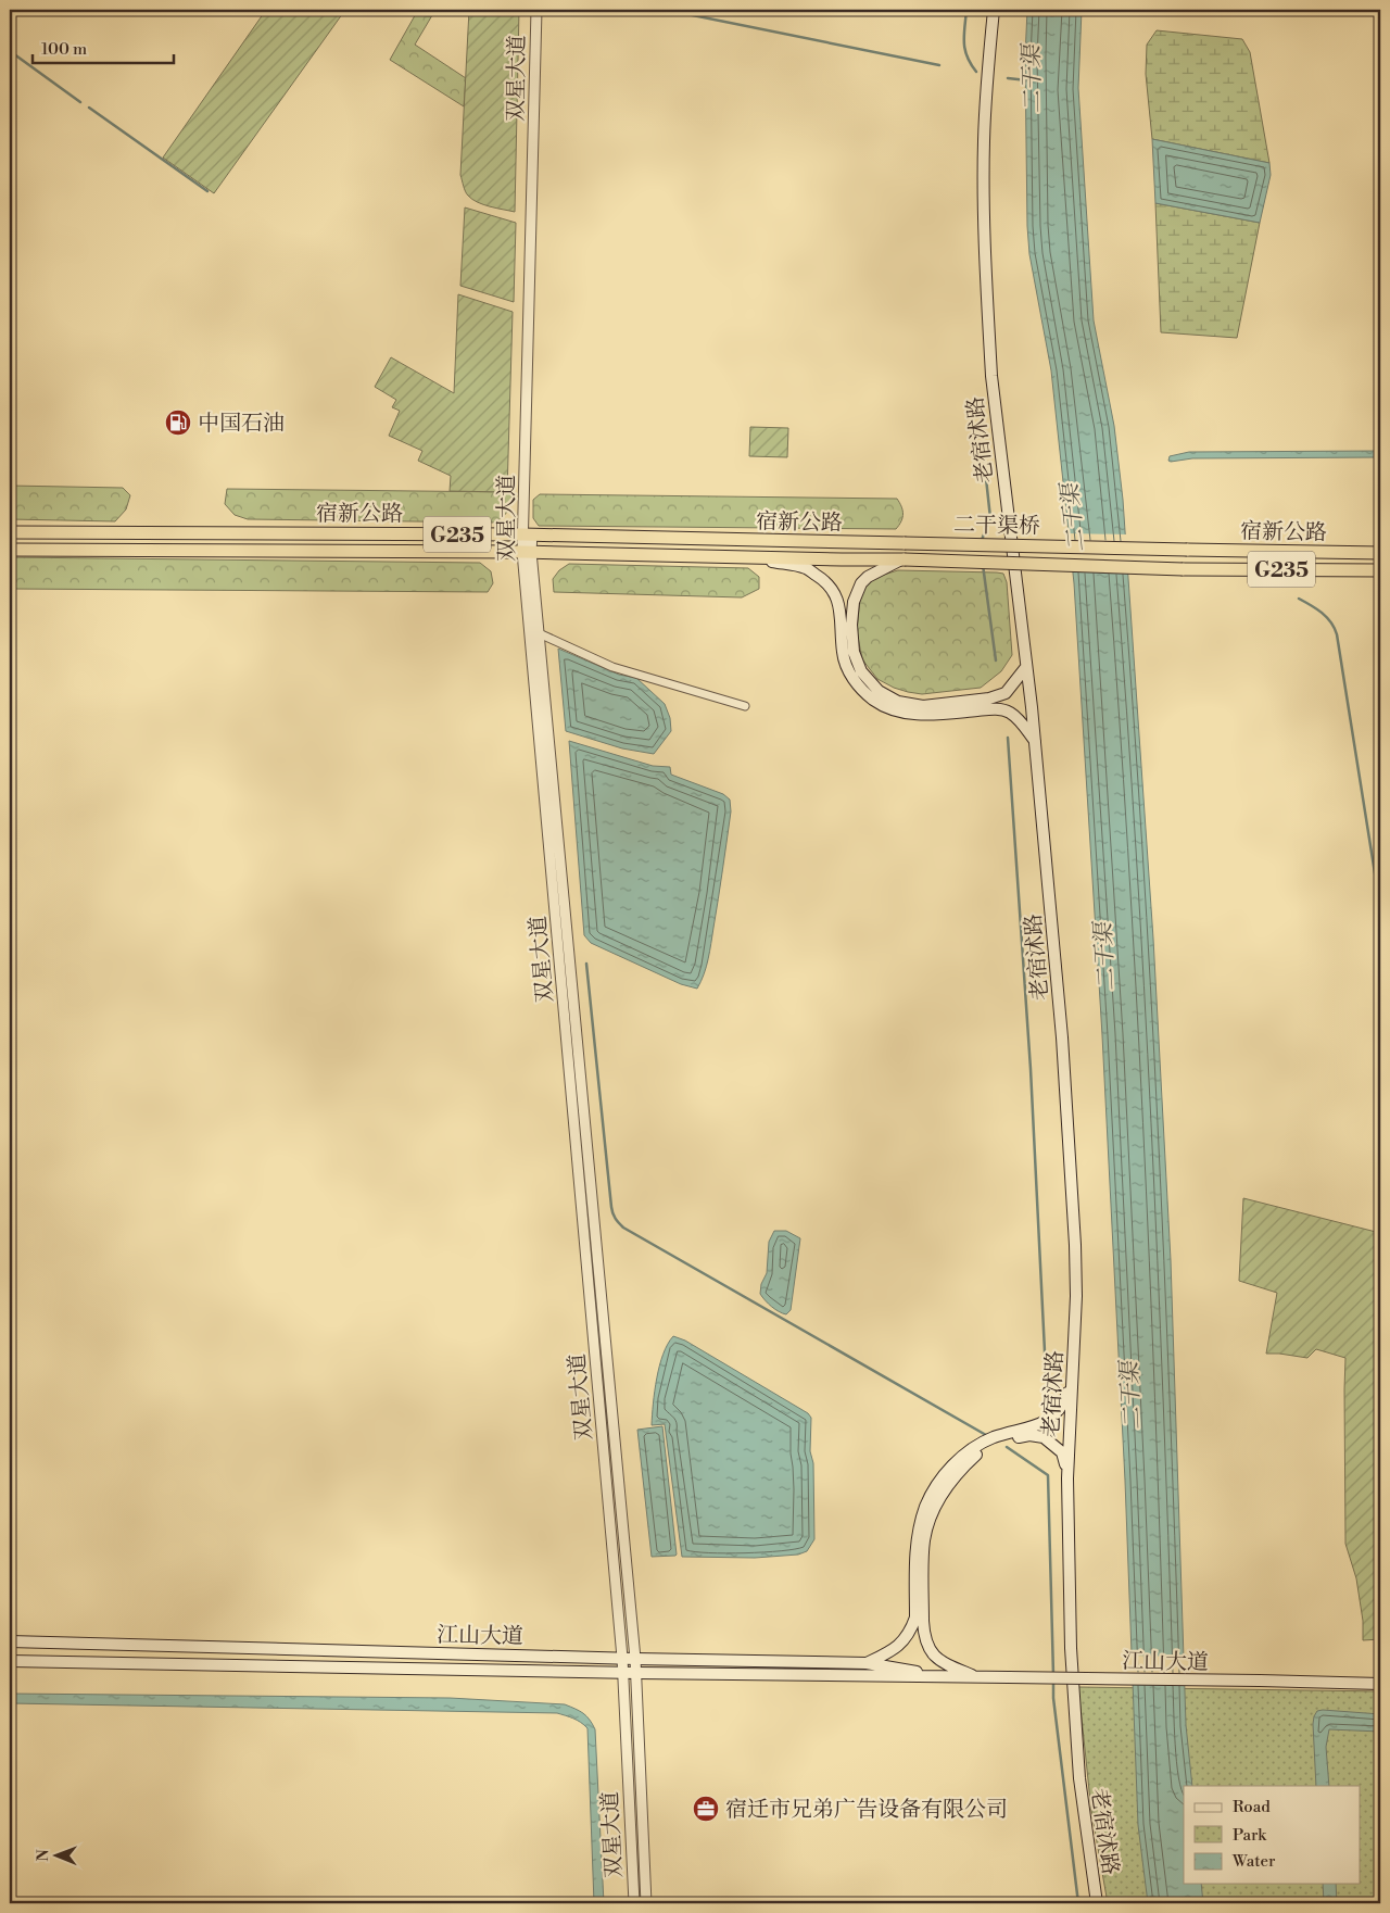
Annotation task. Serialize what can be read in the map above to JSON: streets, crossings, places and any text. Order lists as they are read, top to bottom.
{
  "streets": {
    "highway": ["宿新公路", "二干渠桥", "G235"],
    "main road": ["老宿沭路", "江山大道"],
    "street": ["双星大道"]
  },
  "crossings": [
    ["双星大道", "宿新公路"],
    ["双星大道", "江山大道"],
    ["宿新公路", "二干渠桥"]
  ],
  "water": ["二干渠"],
  "places": {
    "fuel station": ["中国石油"],
    "office": ["宿迁市兄弟广告设备有限公司"]
  },
  "legend": ["Road", "Park", "Water"],
  "scale_bar": "100 m",
  "north": "left"
}
